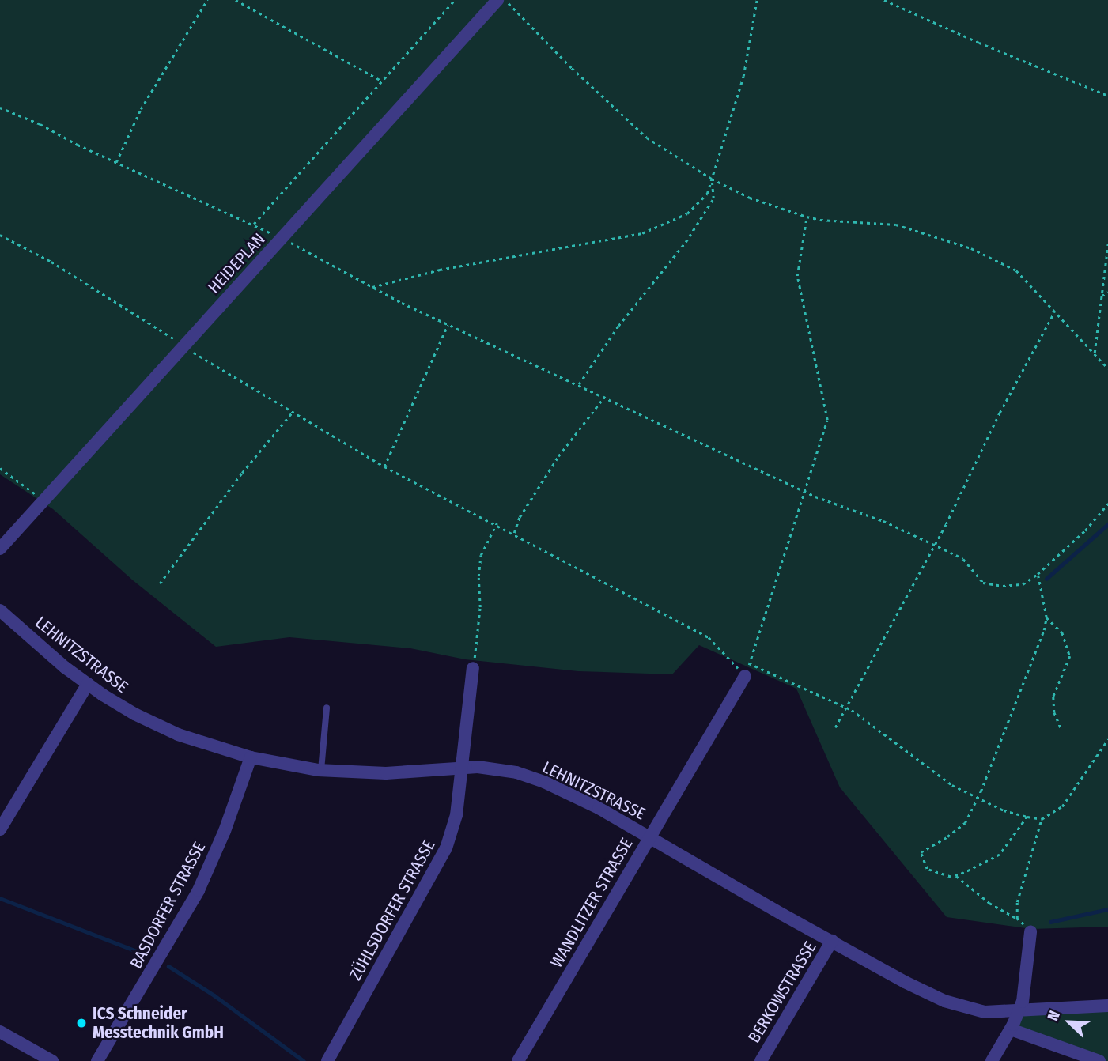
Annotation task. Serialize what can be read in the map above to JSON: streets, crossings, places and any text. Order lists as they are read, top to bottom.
{
  "streets": {
    "street": [
      "HEIDEPLAN",
      "LEHNITZSTRASSE",
      "WANDLITZER STRASSE",
      "BASDORFER STRASSE",
      "ZÜHLSDORFER STRASSE",
      "BERKOWSTRASSE"
    ]
  },
  "crossings": [
    ["LEHNITZSTRASSE", "WANDLITZER STRASSE"],
    ["LEHNITZSTRASSE", "BASDORFER STRASSE"],
    ["LEHNITZSTRASSE", "ZÜHLSDORFER STRASSE"],
    ["LEHNITZSTRASSE", "BERKOWSTRASSE"]
  ],
  "places": ["ICS Schneider Messtechnik GmbH"],
  "north": "top left"
}
